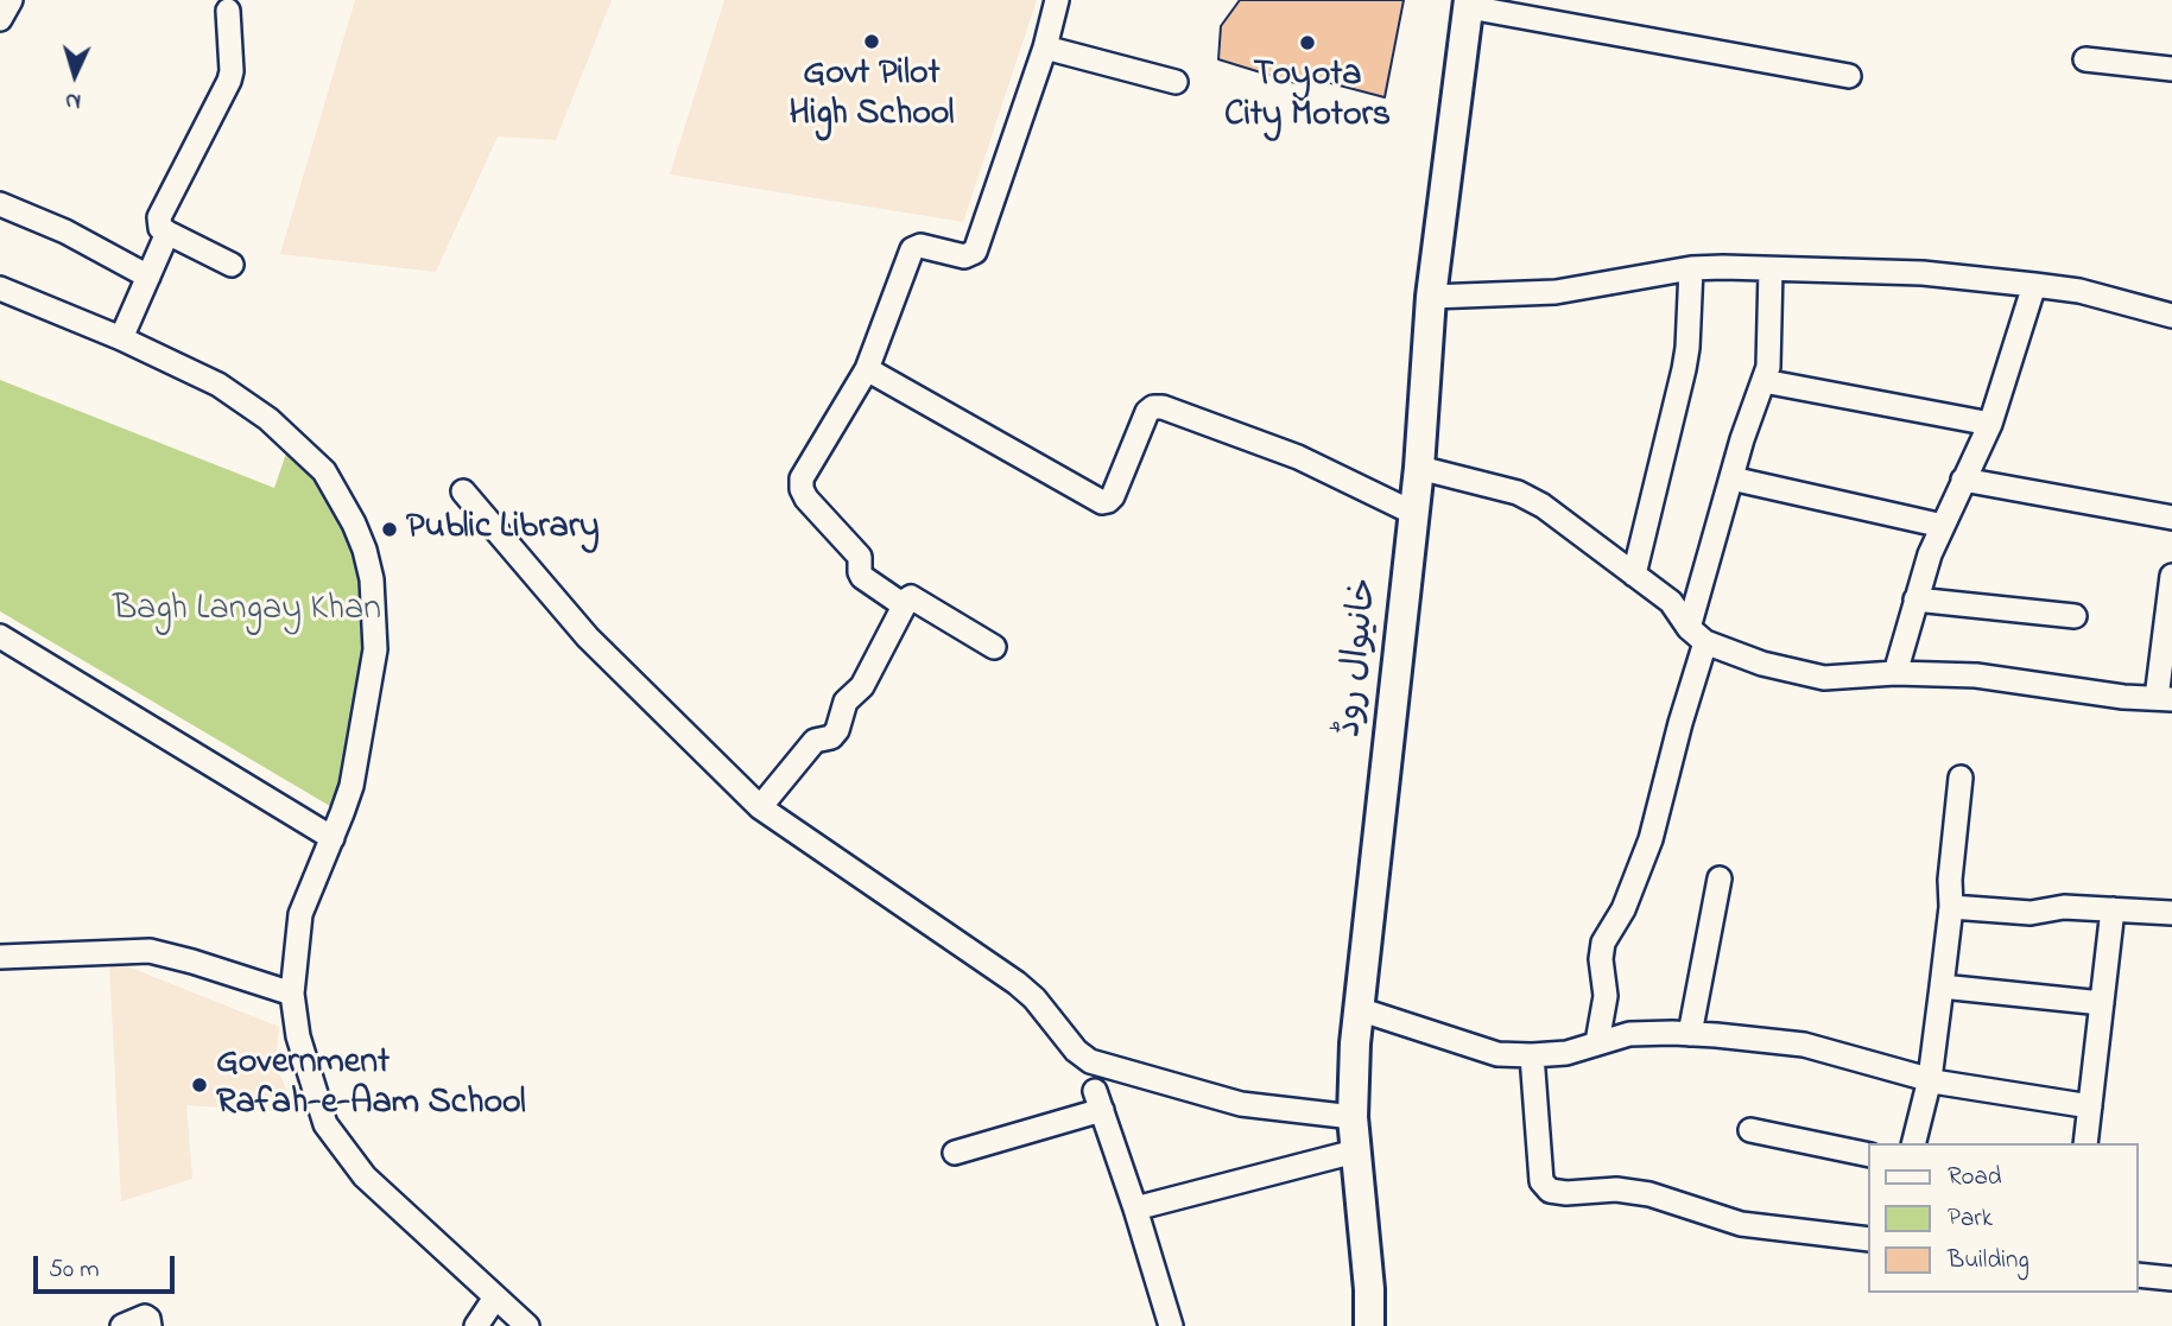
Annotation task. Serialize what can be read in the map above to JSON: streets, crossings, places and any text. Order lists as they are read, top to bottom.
{
  "streets": {
    "main road": ["خانیوال روڈ"]
  },
  "parks": ["Bagh Langay Khan"],
  "places": [
    "Govt Pilot High School",
    "Toyota City Motors",
    "Public Library",
    "Government Rafah-e-Aam School"
  ],
  "legend": ["Road", "Park", "Building"],
  "scale_bar": "50 m",
  "north": "bottom"
}
